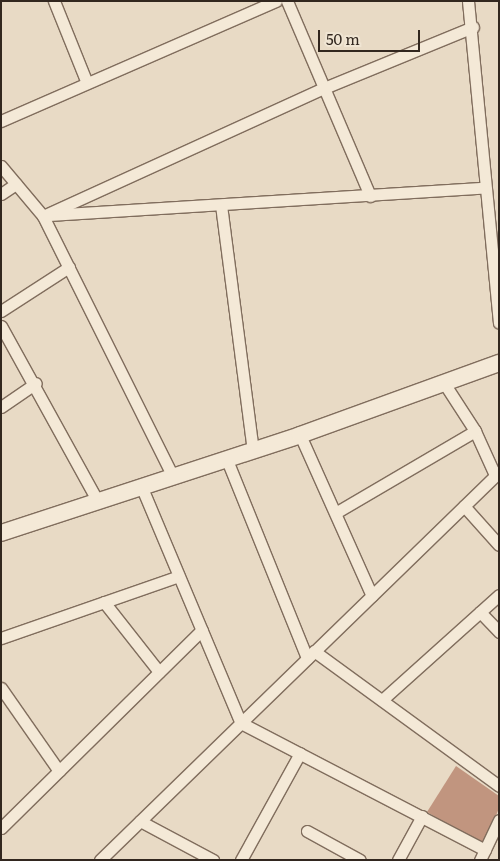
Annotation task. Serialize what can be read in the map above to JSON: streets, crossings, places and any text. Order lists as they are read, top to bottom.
{
  "scale_bar": "50 m"
}
